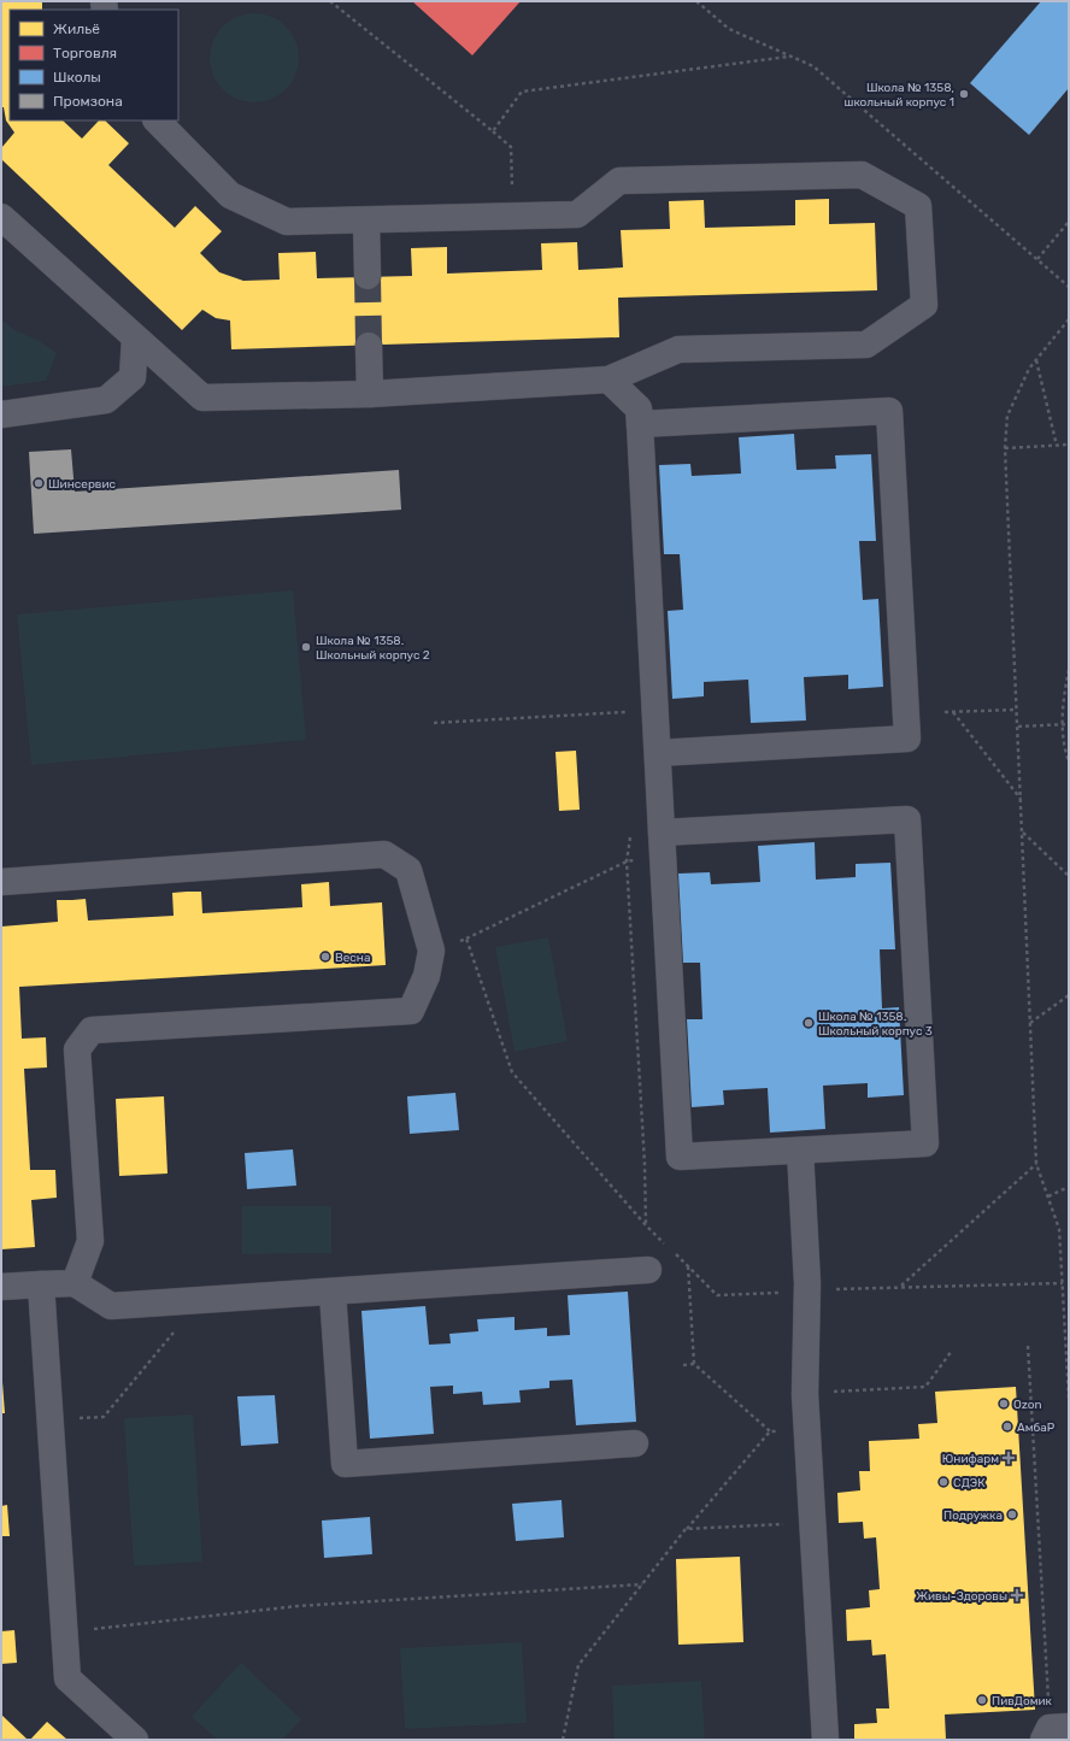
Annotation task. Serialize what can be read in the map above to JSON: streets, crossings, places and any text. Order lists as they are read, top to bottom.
{
  "places": {
    "other": [
      "Школа № 1358, школьный корпус 1",
      "Шинсервис",
      "Школа № 1358. Школьный корпус 2",
      "Весна",
      "Школа № 1358. Школьный корпус 3",
      "Ozon",
      "АмбаР",
      "СДЭК",
      "Подружка",
      "ПивДомик"
    ],
    "health": ["Юнифарм", "Живы-Здоровы"]
  },
  "legend": [
    "Жильё",
    "Торговля",
    "Школы",
    "Промзона"
  ]
}
